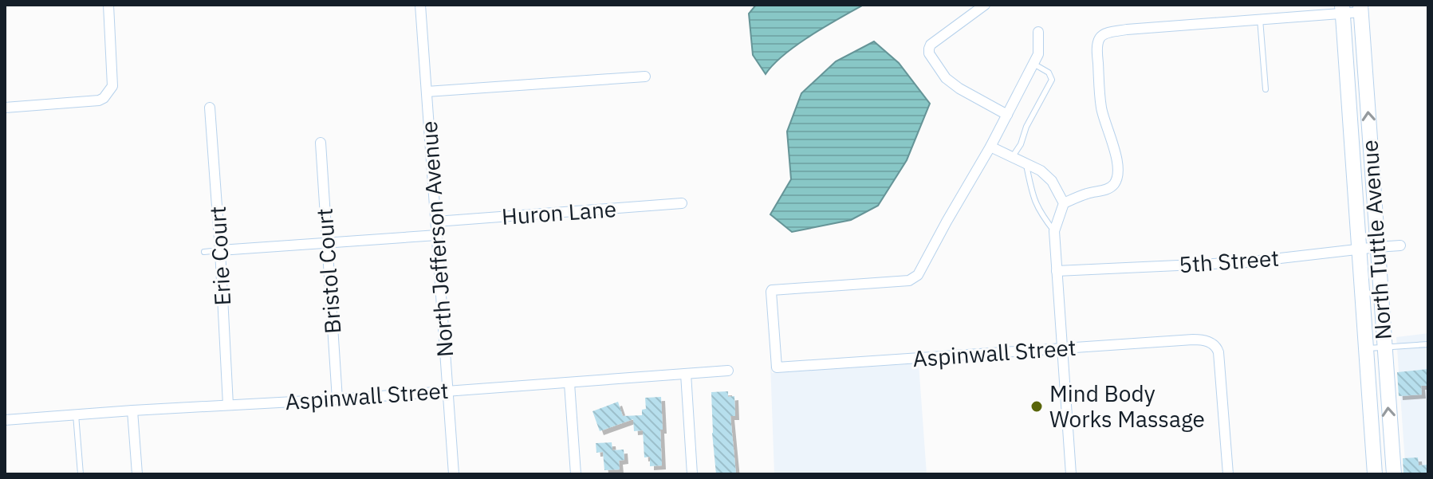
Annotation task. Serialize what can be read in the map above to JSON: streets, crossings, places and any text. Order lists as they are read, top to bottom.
{
  "streets": {
    "main road": ["North Tuttle Avenue"],
    "street": [
      "Huron Lane",
      "North Jefferson Avenue",
      "Erie Court",
      "5th Street",
      "Bristol Court",
      "Aspinwall Street"
    ]
  },
  "crossings": [
    ["Huron Lane", "North Jefferson Avenue"],
    ["North Jefferson Avenue", "Aspinwall Street"],
    ["North Tuttle Avenue", "5th Street"],
    ["Erie Court", "Aspinwall Street"],
    ["Bristol Court", "Aspinwall Street"]
  ],
  "places": ["Mind Body Works Massage"]
}
